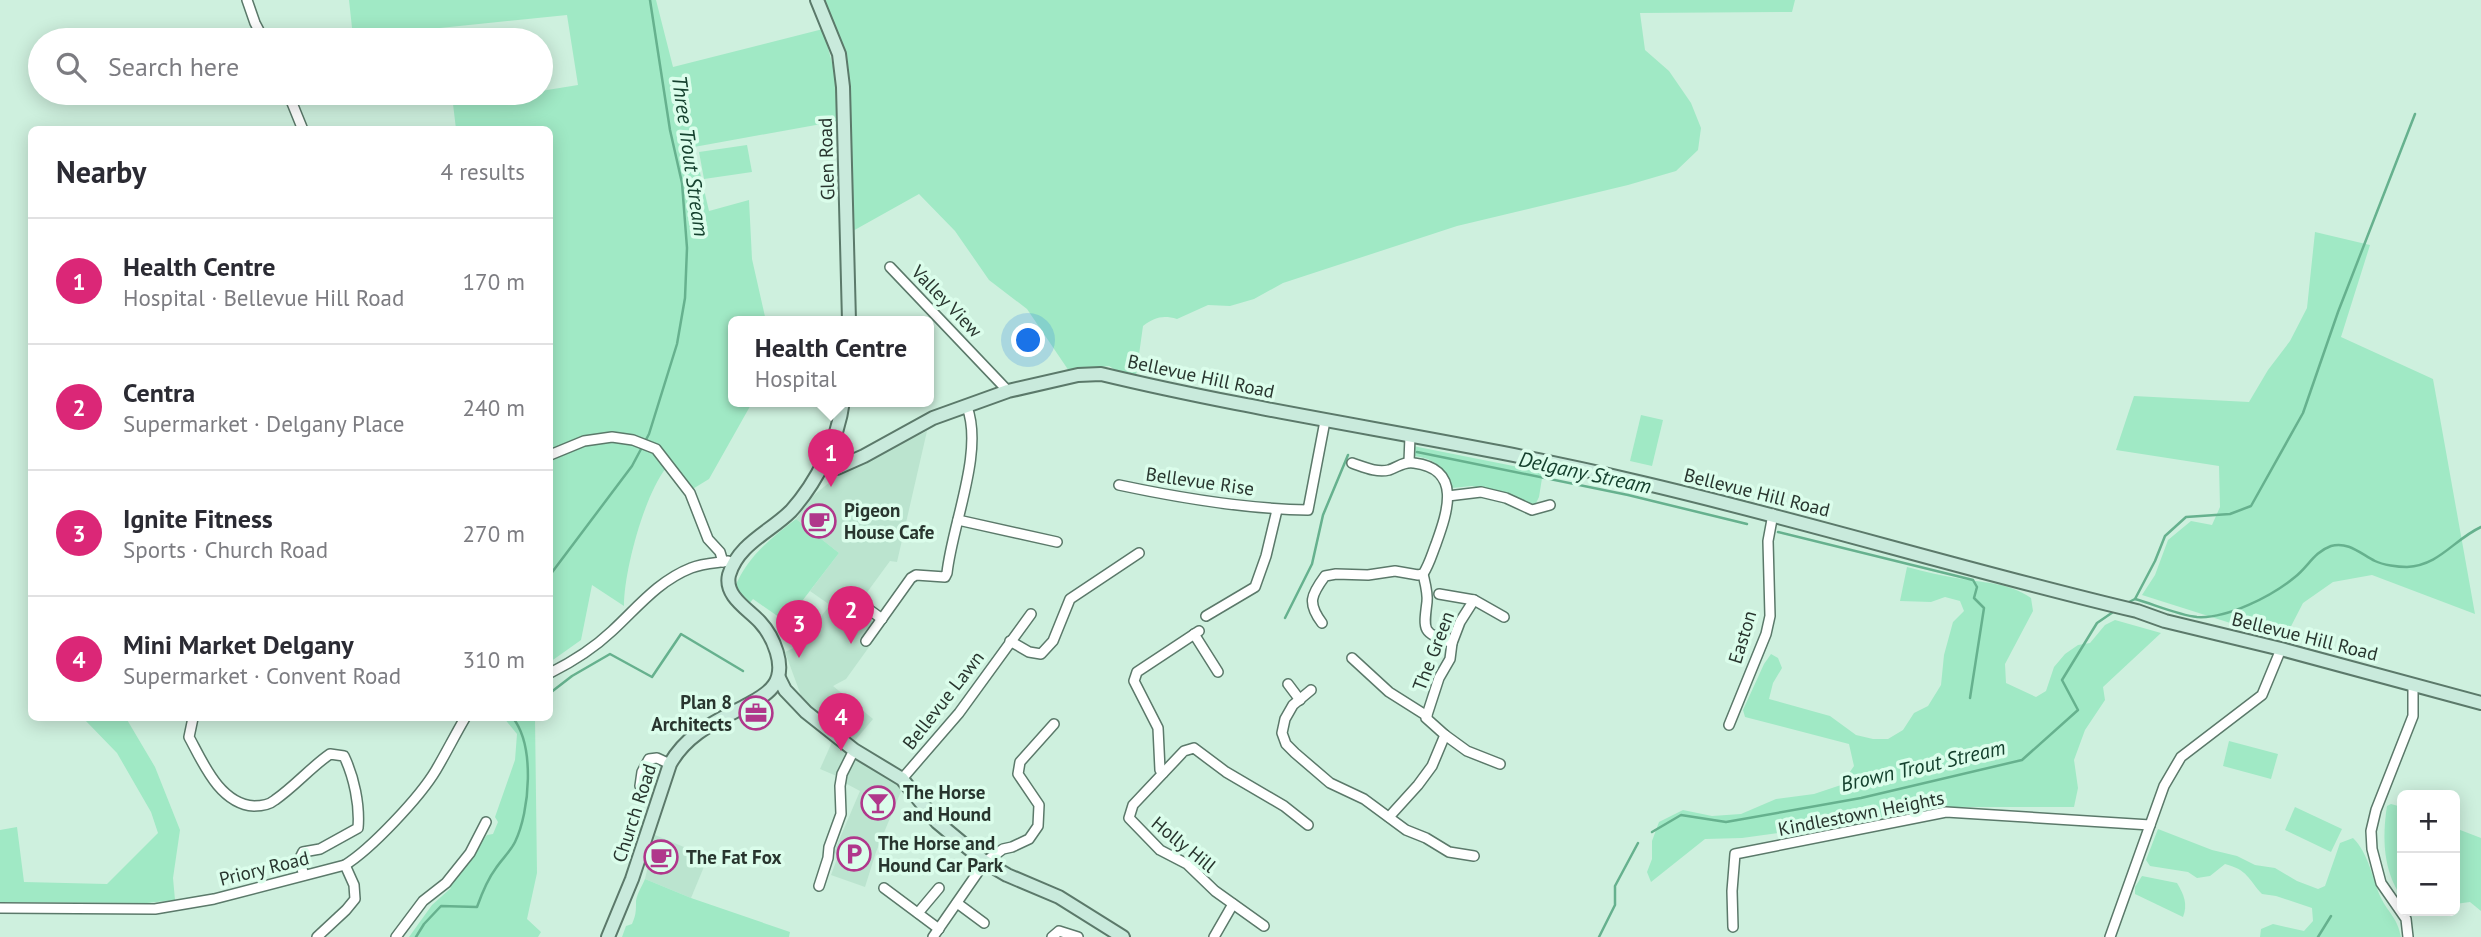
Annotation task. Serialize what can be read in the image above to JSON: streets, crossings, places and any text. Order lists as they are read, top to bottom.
{
  "streets": {
    "street": [
      "Glen Road",
      "Valley View",
      "Bellevue Hill Road",
      "Bellevue Rise",
      "Easton",
      "The Green",
      "Bellevue Lawn",
      "Church Road",
      "Kindlestown Heights",
      "Holly Hill",
      "Priory Road"
    ]
  },
  "crossings": [
    ["Valley View", "Bellevue Hill Road"],
    ["Bellevue Hill Road", "Bellevue Rise"],
    ["Bellevue Hill Road", "Easton"]
  ],
  "water": ["Three Trout Stream", "Delgany Stream", "Brown Trout Stream"],
  "places": {
    "cafe": ["Pigeon House Cafe", "The Fat Fox"],
    "office": ["Plan 8 Architects"],
    "bar": ["The Horse and Hound"],
    "parking": ["The Horse and Hound Car Park"]
  },
  "page": {
    "search": "Search here",
    "heading": ["Nearby", "4 results"],
    "list": [
      {
        "mark": "1",
        "name": "Health Centre",
        "note": "Hospital · Bellevue Hill Road",
        "value": "170 m"
      },
      {
        "mark": "2",
        "name": "Centra",
        "note": "Supermarket · Delgany Place",
        "value": "240 m"
      },
      {
        "mark": "3",
        "name": "Ignite Fitness",
        "note": "Sports · Church Road",
        "value": "270 m"
      },
      {
        "mark": "4",
        "name": "Mini Market Delgany",
        "note": "Supermarket · Convent Road",
        "value": "310 m"
      }
    ],
    "popup": ["Health Centre", "Hospital"],
    "pins": [
      "1",
      "2",
      "3",
      "4"
    ],
    "map_buttons": ["+", "−"]
  }
}
